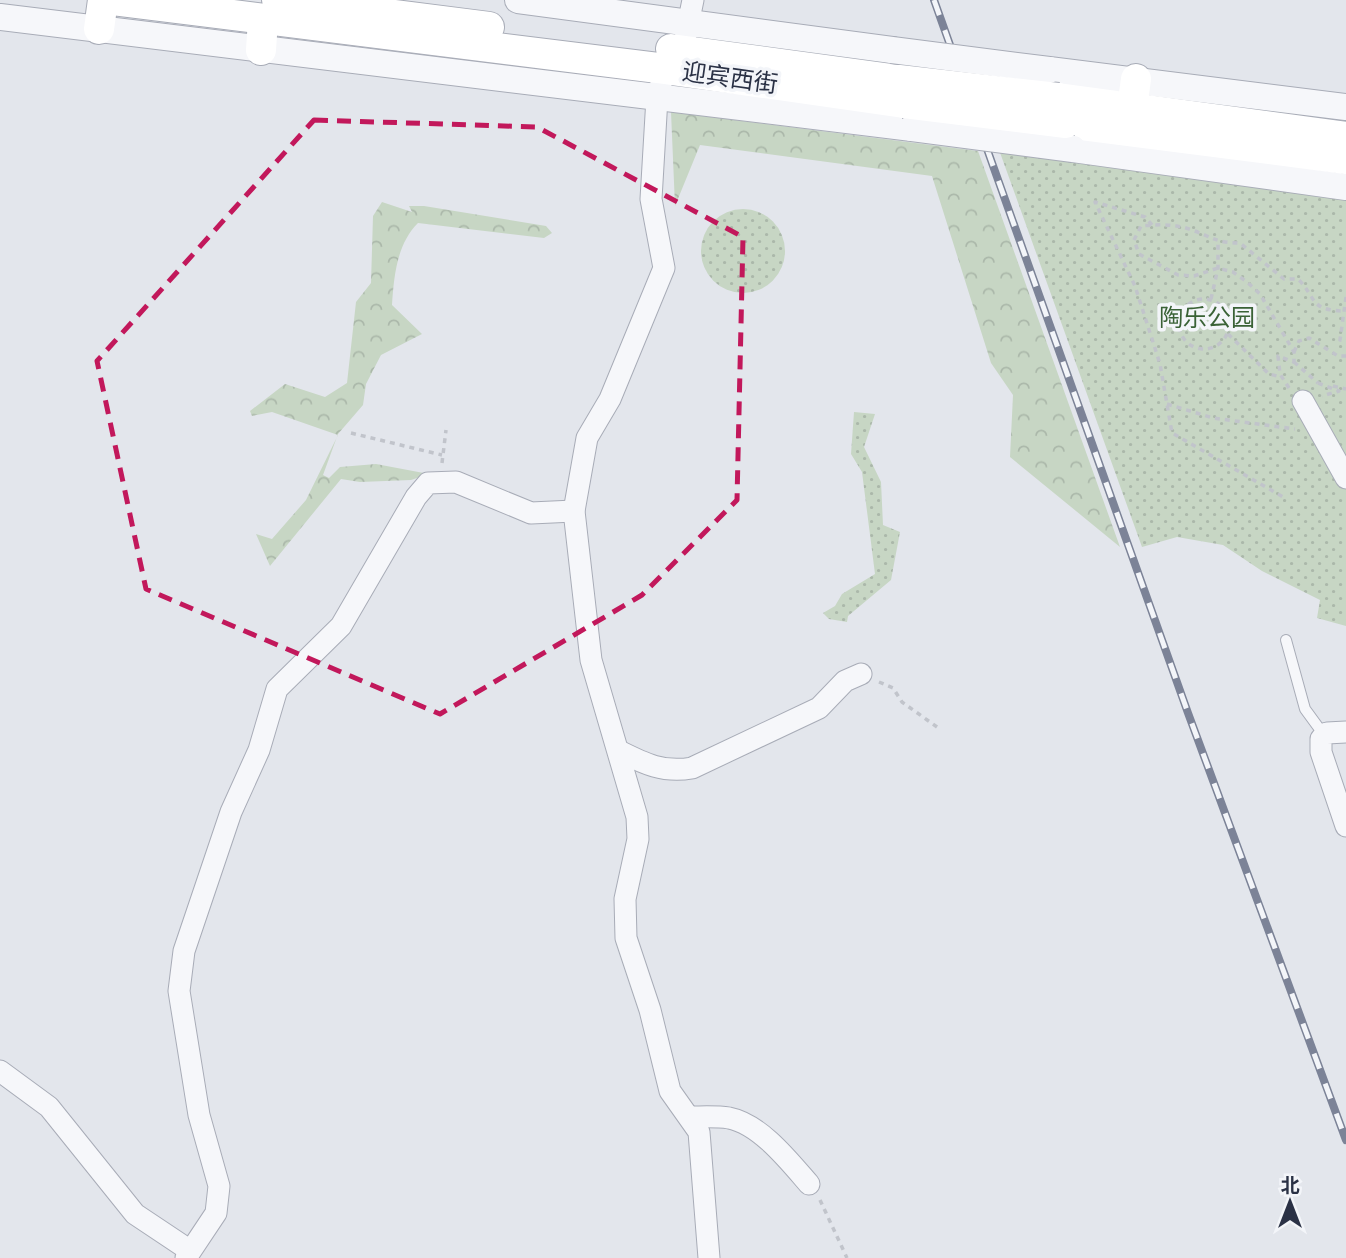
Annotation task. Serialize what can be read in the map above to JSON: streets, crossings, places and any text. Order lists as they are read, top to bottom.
{
  "streets": {
    "main road": ["迎宾西街"]
  },
  "parks": ["陶乐公园"],
  "north": "top"
}
